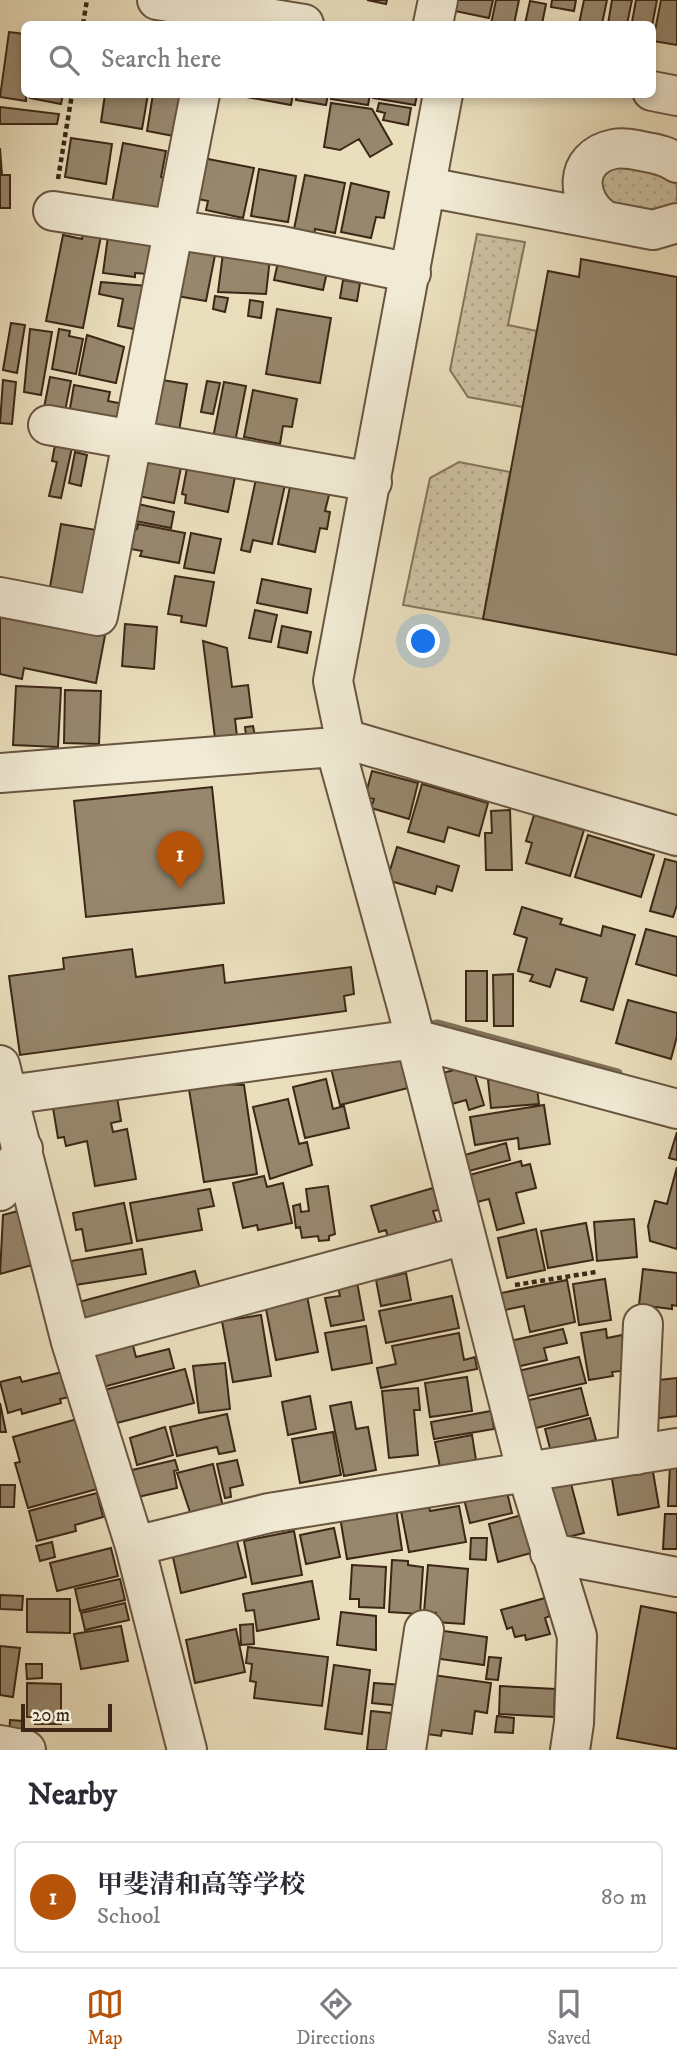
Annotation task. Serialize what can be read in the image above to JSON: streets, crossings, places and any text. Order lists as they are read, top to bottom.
{
  "scale_bar": "20 m",
  "page": {
    "search": "Search here",
    "pins": "1",
    "scale": "20 m",
    "heading": "Nearby",
    "list": [
      {
        "mark": "1",
        "name": "甲斐清和高等学校",
        "note": "School",
        "value": "80 m"
      }
    ],
    "nav": ["Map", "Directions", "Saved"]
  }
}
